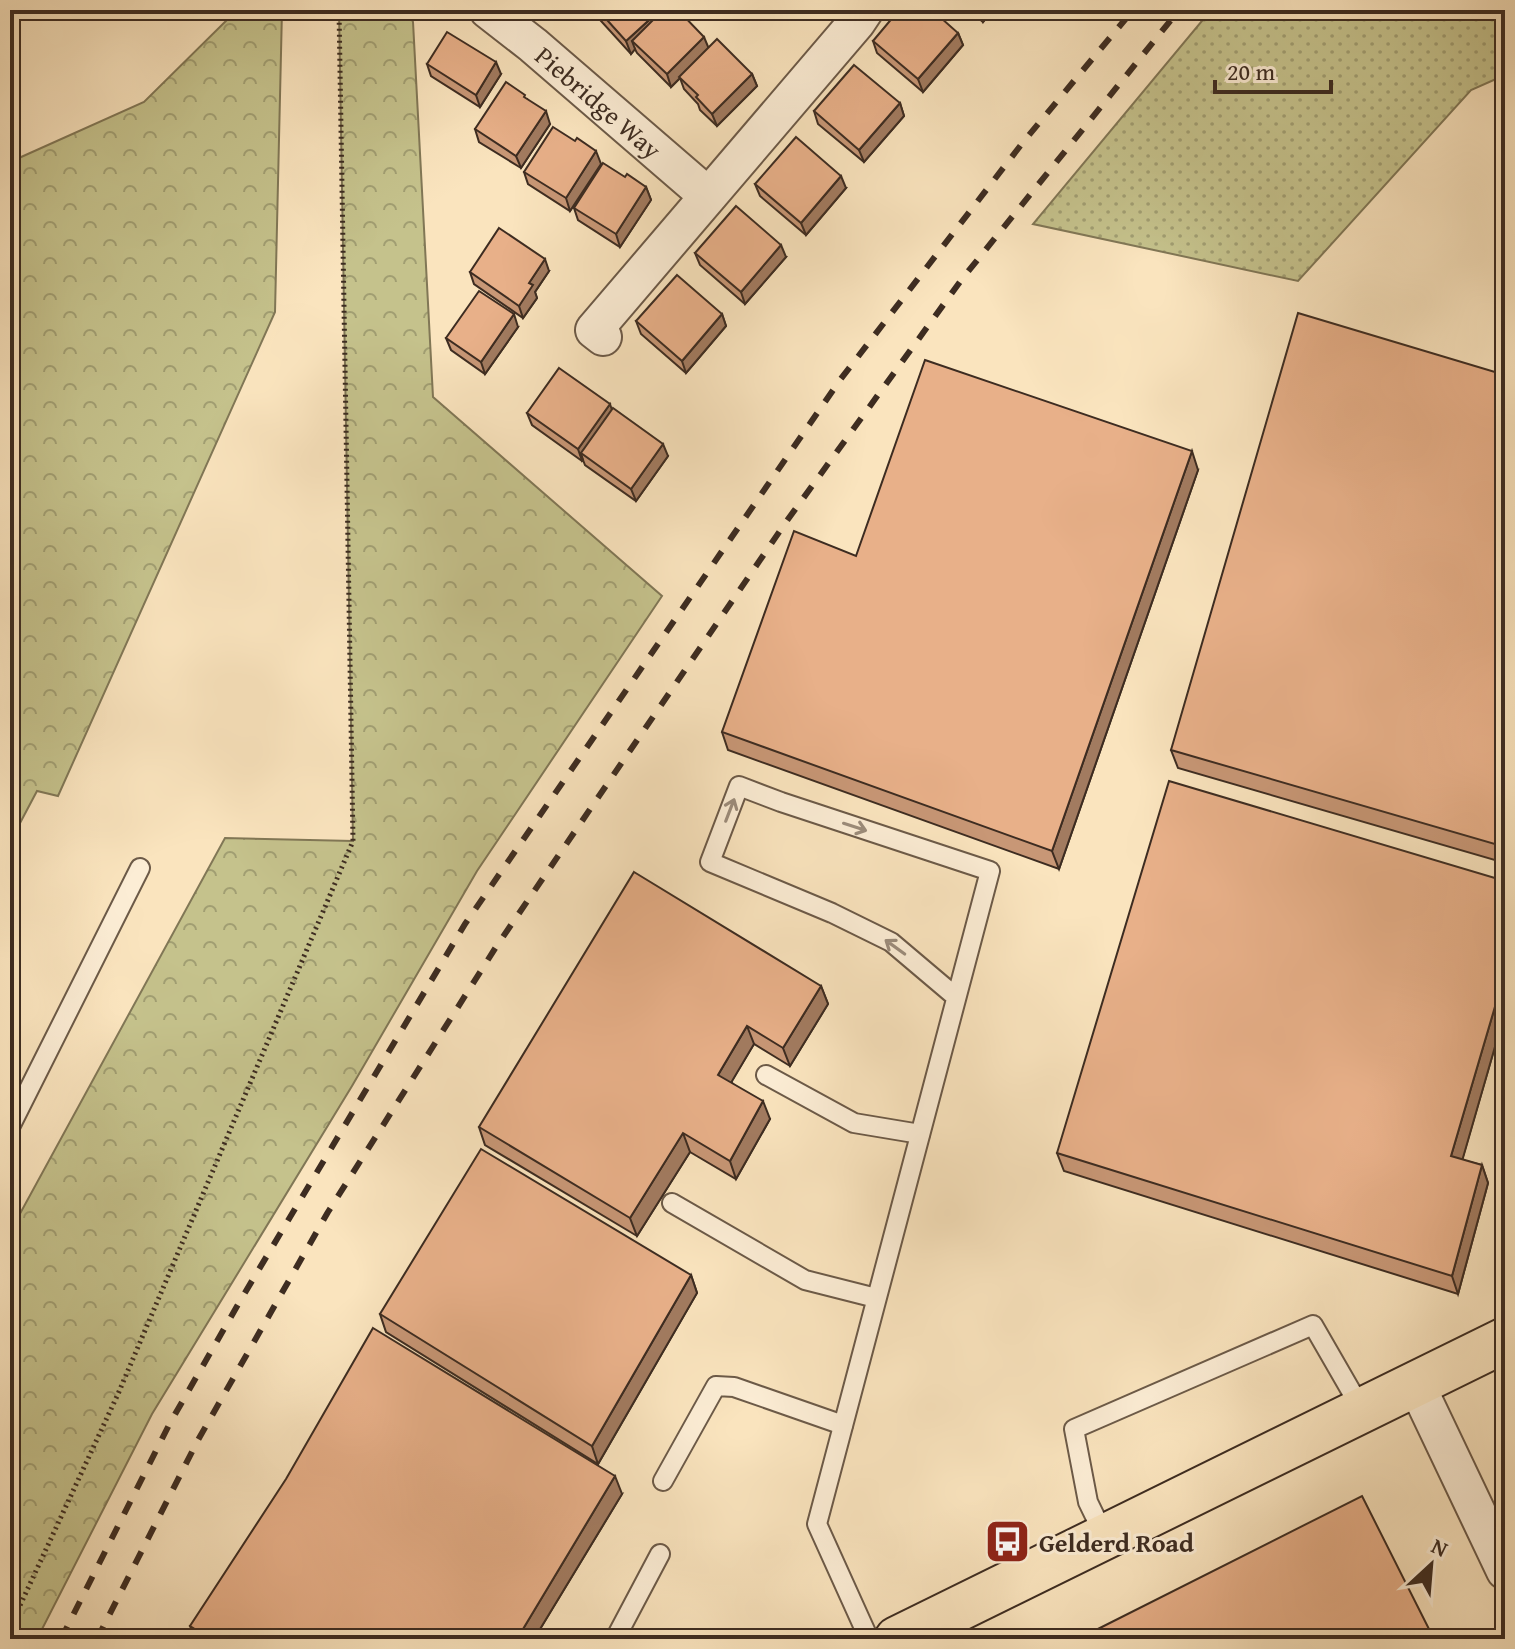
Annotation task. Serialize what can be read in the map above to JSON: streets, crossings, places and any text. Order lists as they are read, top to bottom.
{
  "streets": {
    "street": ["Piebridge Way"]
  },
  "places": {
    "bus stop": ["Gelderd Road"]
  },
  "scale_bar": "20 m",
  "north": "top right"
}
